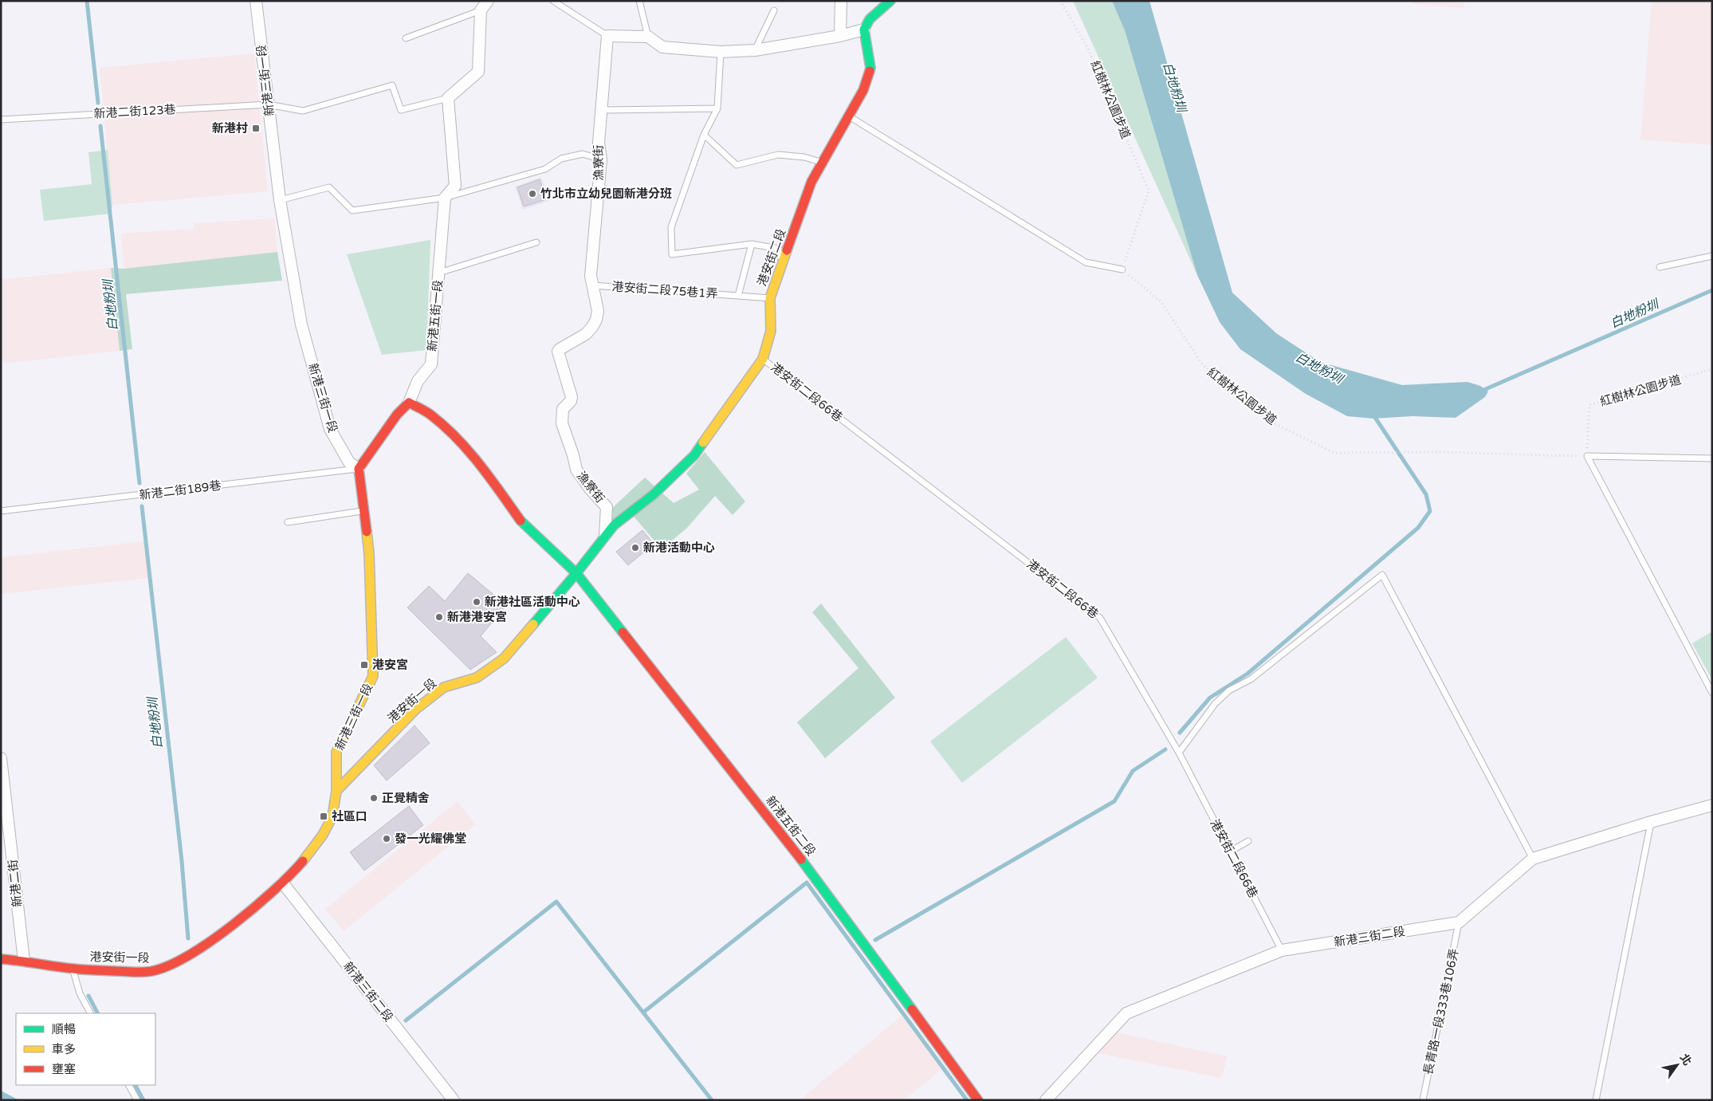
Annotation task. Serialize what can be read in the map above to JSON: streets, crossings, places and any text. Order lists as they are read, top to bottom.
{
  "streets": {
    "street": [
      "新港三街一段",
      "漁寮街",
      "港安街二段",
      "新港五街一段",
      "港安街一段",
      "新港五街二段",
      "新港二街",
      "新港三街二段"
    ],
    "lane": [
      "新港二街123巷",
      "港安街二段75巷1弄",
      "港安街二段66巷",
      "新港二街189巷",
      "長青路一段333巷106弄"
    ],
    "path": ["紅樹林公園步道"]
  },
  "crossings": [
    ["新港三街一段", "新港二街123巷"],
    ["新港三街一段", "新港二街189巷"],
    ["新港三街一段", "港安街一段"],
    ["新港三街一段", "新港三街二段"],
    ["新港二街123巷", "新港五街一段"],
    ["漁寮街", "港安街二段"],
    ["漁寮街", "港安街二段75巷1弄"],
    ["港安街二段", "港安街二段75巷1弄"],
    ["港安街二段", "港安街二段66巷"],
    ["港安街二段", "港安街一段"],
    ["港安街二段", "新港五街二段"],
    ["港安街二段66巷", "新港三街二段"],
    ["港安街一段", "新港五街二段"],
    ["港安街一段", "新港二街"],
    ["港安街一段", "新港三街二段"],
    ["新港三街二段", "長青路一段333巷106弄"]
  ],
  "water": ["白地粉圳"],
  "places": {
    "transit": ["新港村", "港安宮", "社區口"],
    "other": [
      "竹北市立幼兒園新港分班",
      "新港活動中心",
      "新港社區活動中心",
      "新港港安宮",
      "正覺精舍",
      "發一光耀佛堂"
    ]
  },
  "legend": ["順暢", "車多", "壅塞"],
  "north": "top right"
}
